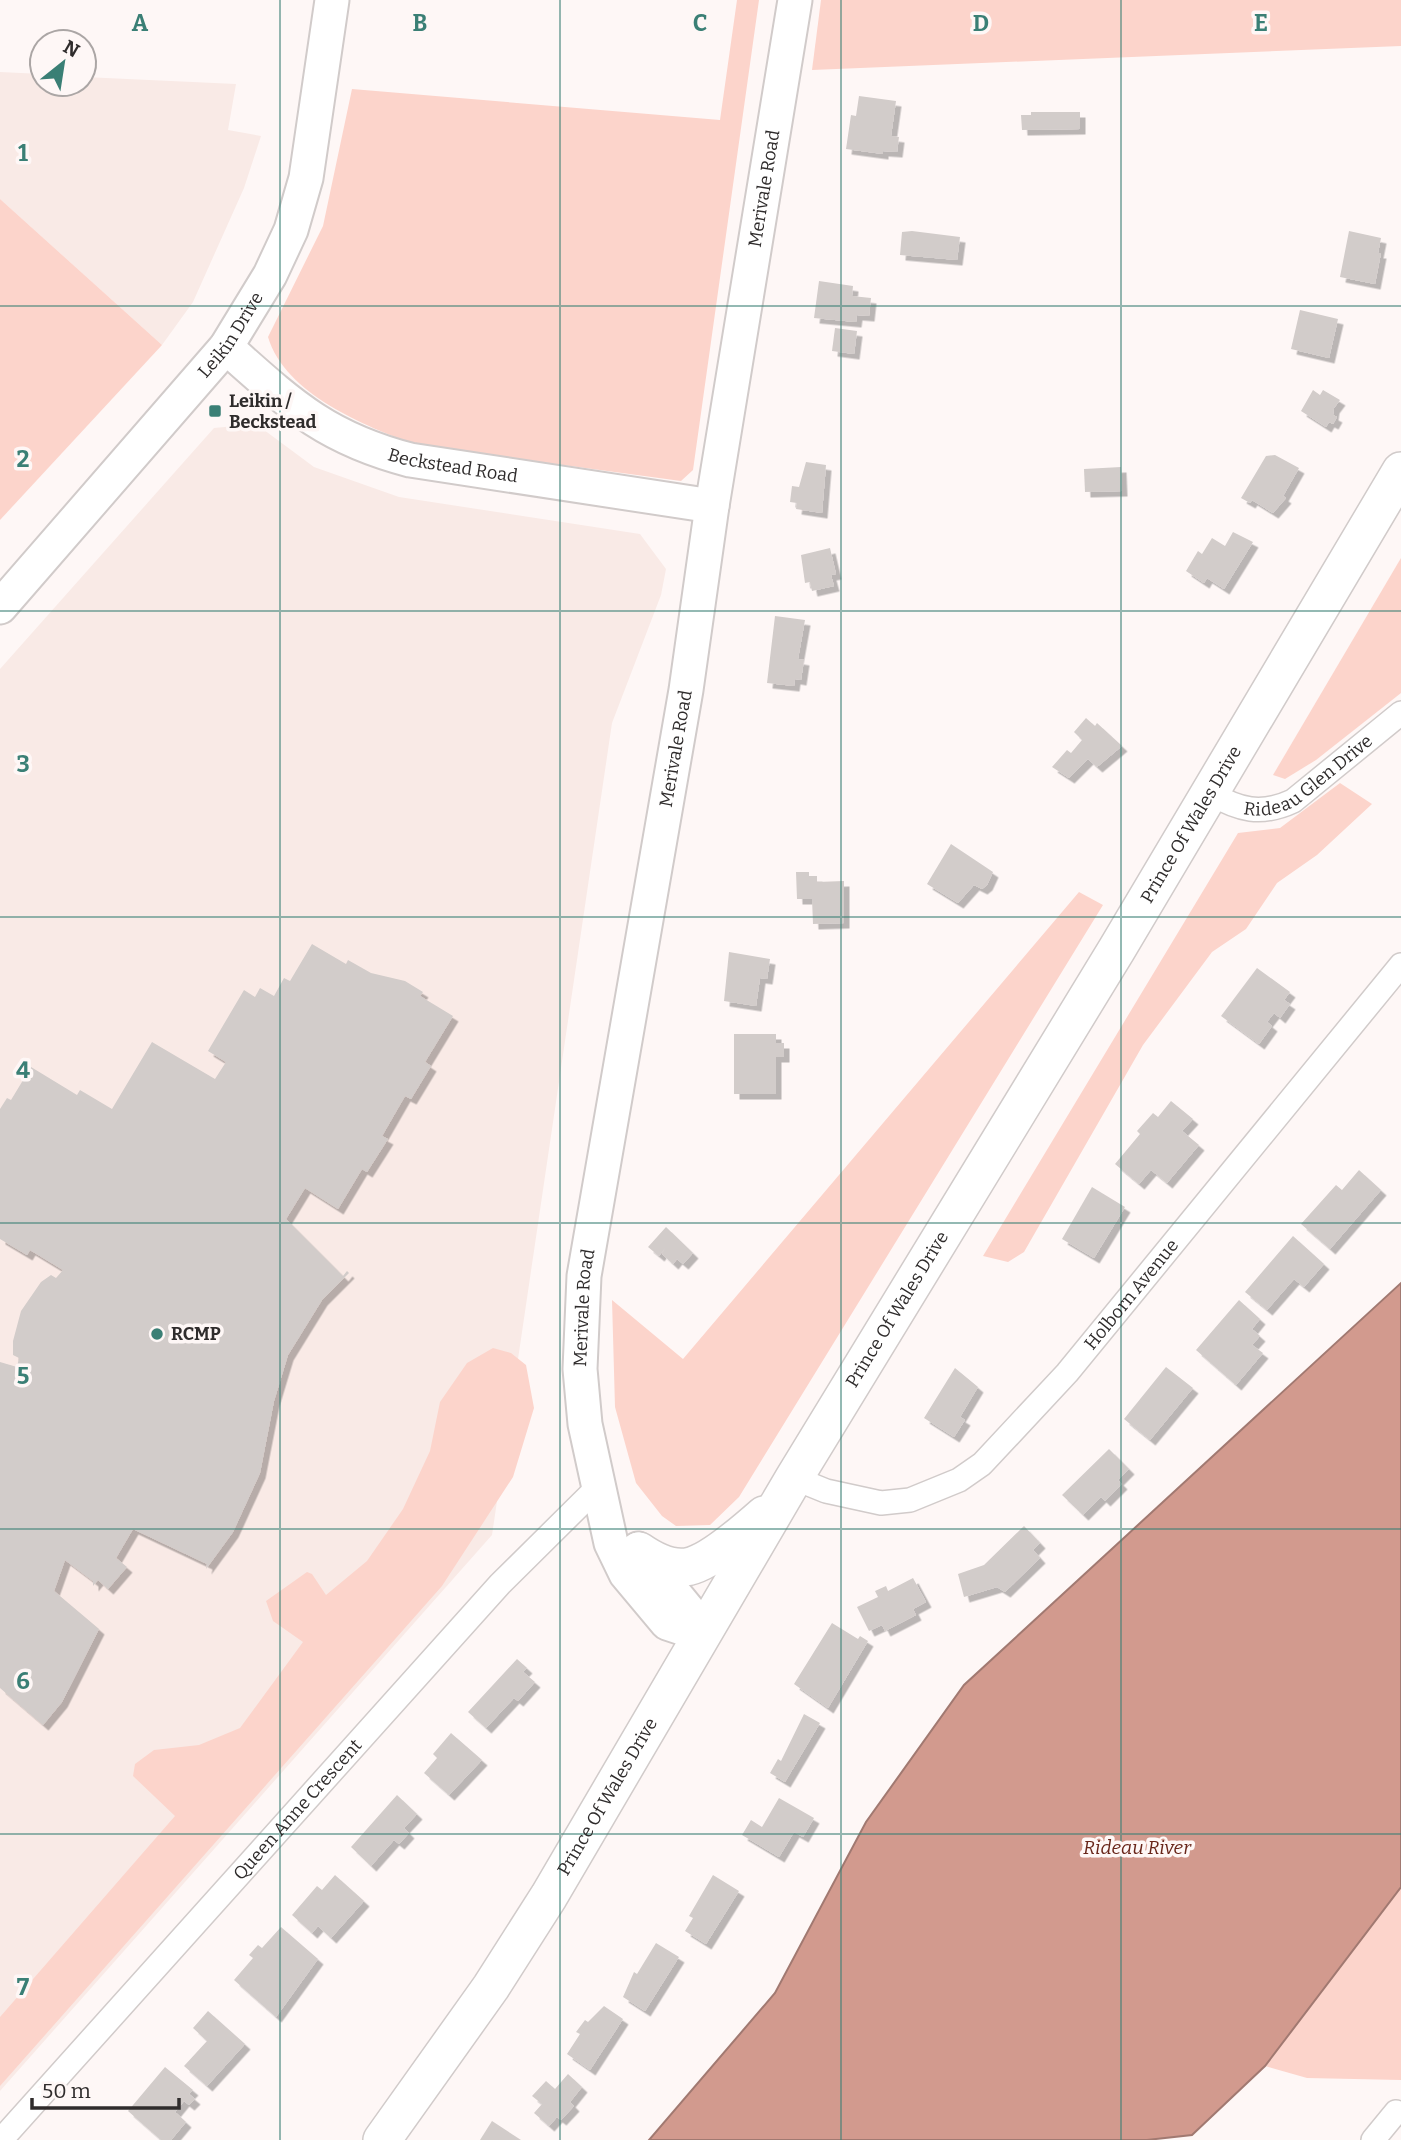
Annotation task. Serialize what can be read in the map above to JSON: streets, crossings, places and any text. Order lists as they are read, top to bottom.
{
  "streets": {
    "main road": [
      "Merivale Road",
      "Leikin Drive",
      "Beckstead Road",
      "Prince Of Wales Drive"
    ],
    "street": ["Rideau Glen Drive", "Holborn Avenue", "Queen Anne Crescent"]
  },
  "crossings": [
    ["Merivale Road", "Beckstead Road"],
    ["Merivale Road", "Prince Of Wales Drive"],
    ["Merivale Road", "Queen Anne Crescent"],
    ["Leikin Drive", "Beckstead Road"],
    ["Rideau Glen Drive", "Prince Of Wales Drive"],
    ["Prince Of Wales Drive", "Holborn Avenue"]
  ],
  "water": ["Rideau River"],
  "places": {
    "transit": ["Leikin / Beckstead"],
    "other": ["RCMP"]
  },
  "scale_bar": "50 m",
  "north": "top right",
  "grid": {
    "columns": [
      "A",
      "B",
      "C",
      "D",
      "E"
    ],
    "rows": [
      "1",
      "2",
      "3",
      "4",
      "5",
      "6",
      "7"
    ]
  }
}
